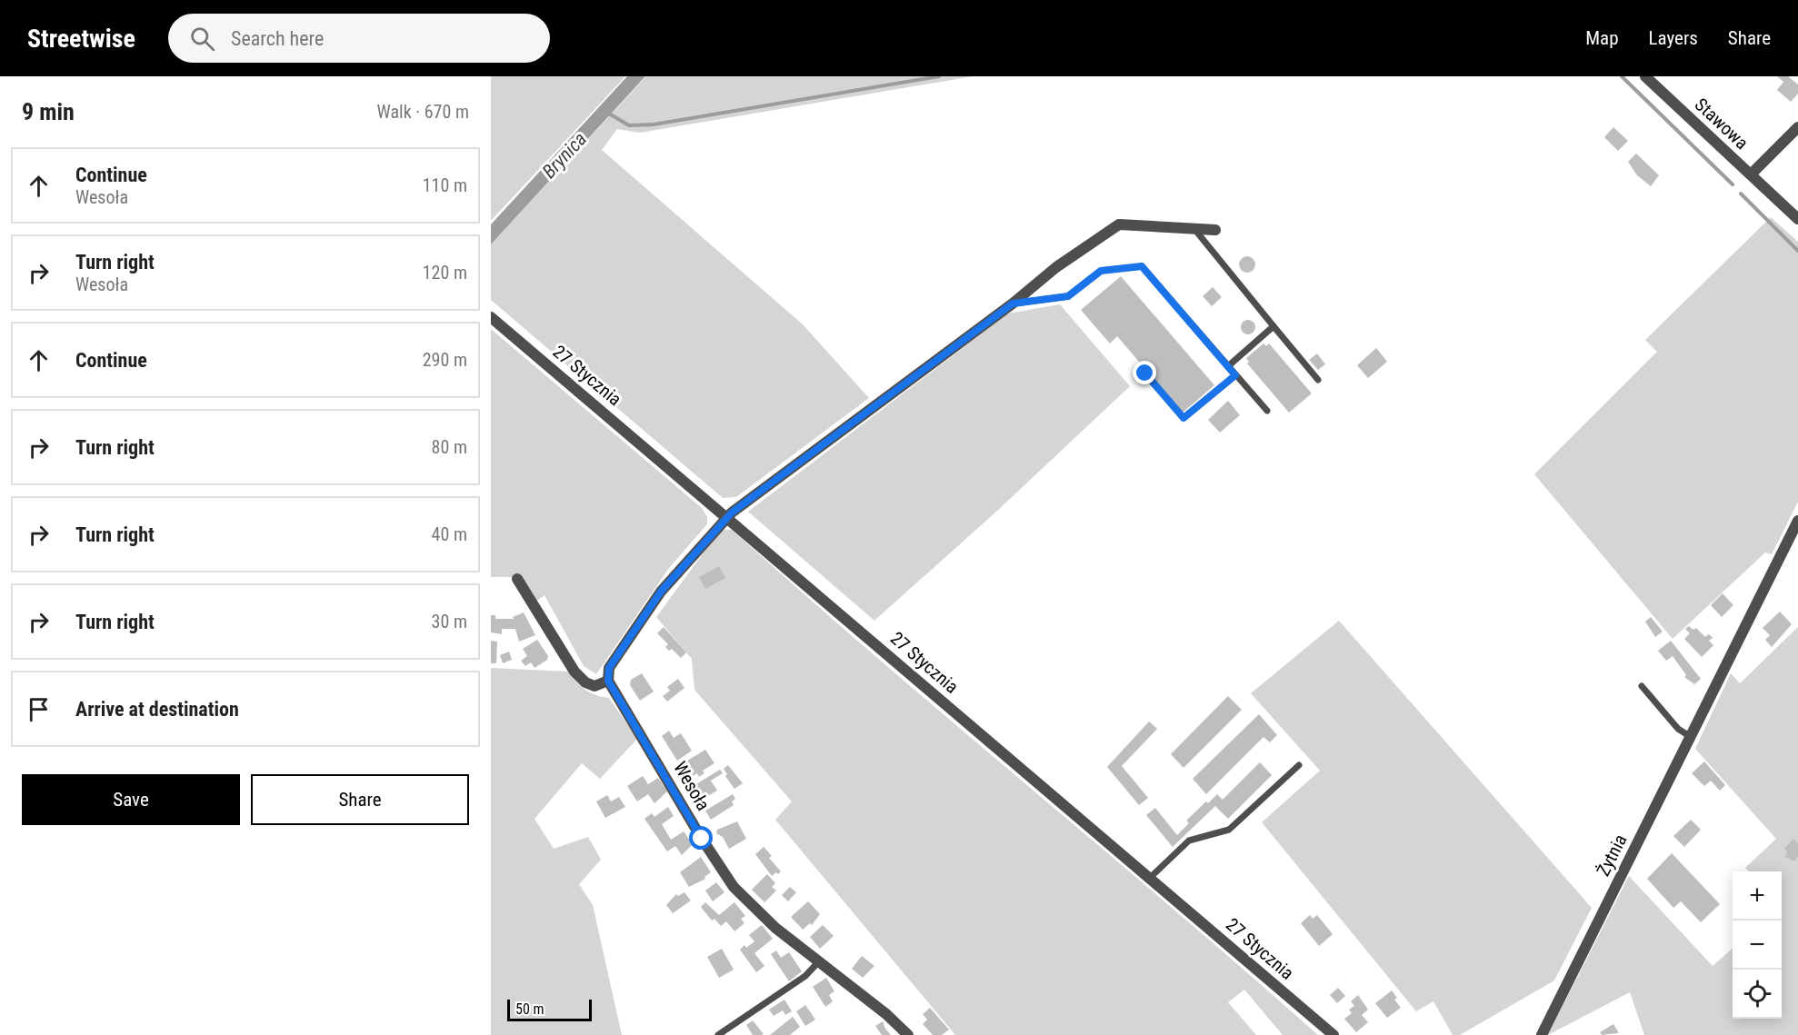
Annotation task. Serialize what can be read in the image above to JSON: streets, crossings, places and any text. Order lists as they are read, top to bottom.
{
  "streets": {
    "street": [
      "Stawowa",
      "27 Stycznia",
      "Wesoła",
      "Żytnia"
    ]
  },
  "water": ["Brynica"],
  "scale_bar": "50 m",
  "page": {
    "header": "Streetwise",
    "search": "Search here",
    "nav": ["Map", "Layers", "Share"],
    "heading": ["9 min", "Walk · 670 m"],
    "list": [
      ["Continue", "Wesoła", "110 m"],
      ["Turn right", "Wesoła", "120 m"],
      ["Continue", "290 m"],
      ["Turn right", "80 m"],
      ["Turn right", "40 m"],
      ["Turn right", "30 m"],
      "Arrive at destination"
    ],
    "buttons": ["Save", "Share"],
    "map_buttons": ["+", "−"],
    "scale": "50 m"
  }
}
